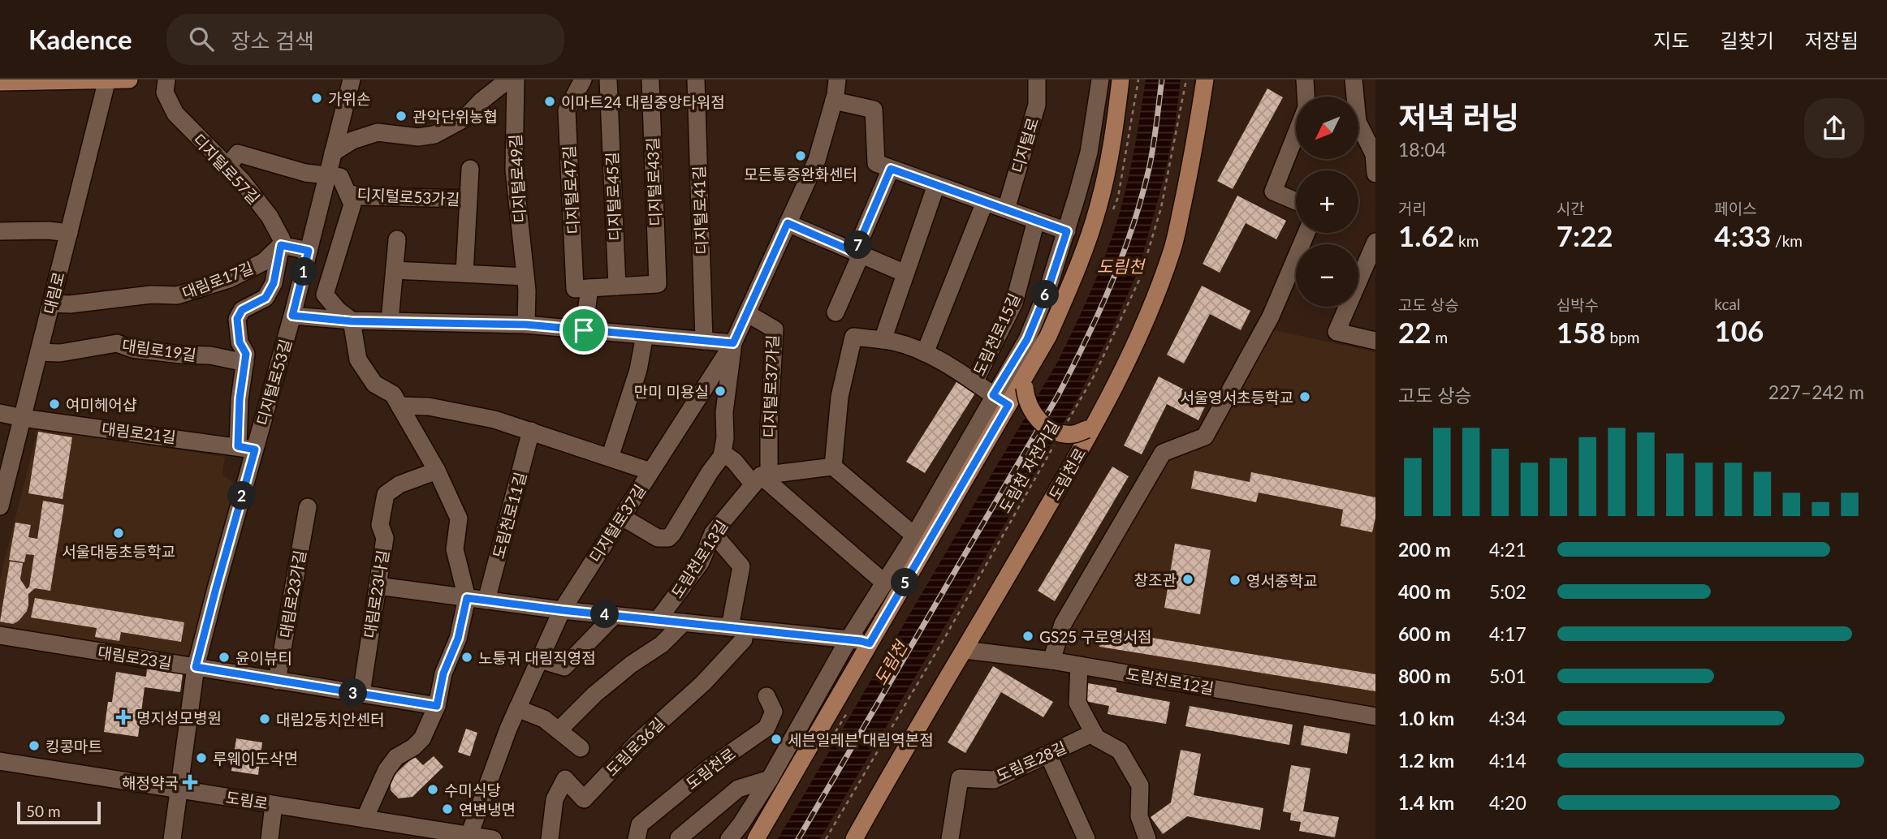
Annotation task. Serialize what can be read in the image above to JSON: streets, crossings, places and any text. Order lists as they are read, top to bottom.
{
  "streets": {
    "main road": ["도림천로"],
    "street": [
      "디지털로",
      "디지털로57길",
      "디지털로49길",
      "디지털로43길",
      "디지털로47길",
      "디지털로53가길",
      "디지털로45길",
      "디지털로41길",
      "대림로17길",
      "대림로",
      "도림천로15길",
      "대림로19길",
      "디지털로53길",
      "디지털로37가길",
      "대림로21길",
      "도림천로11길",
      "디지털로37길",
      "도림천로13길",
      "대림로23가길",
      "대림로23나길",
      "대림로23길",
      "도림천로12길",
      "도림로36길",
      "도림로28길",
      "도림로"
    ],
    "path": ["도림천 자전거길"]
  },
  "crossings": [
    ["디지털로57길", "대림로17길"],
    ["디지털로43길", "디지털로45길"],
    ["디지털로53가길", "디지털로53길"],
    ["대림로17길", "대림로"],
    ["대림로", "대림로19길"],
    ["대림로", "대림로21길"],
    ["디지털로53길", "대림로21길"],
    ["디지털로53길", "대림로23길"],
    ["디지털로53길", "도림로"],
    ["디지털로37가길", "디지털로37길"],
    ["디지털로37가길", "도림천로13길"],
    ["도림천로", "도림천로12길"],
    ["디지털로37길", "도림로"],
    ["대림로23가길", "대림로23길"],
    ["대림로23나길", "대림로23길"]
  ],
  "water": ["도림천"],
  "places": {
    "other": [
      "가위손",
      "이마트24 대림중앙타워점",
      "관악단위농협",
      "모든통증완화센터",
      "만미 미용실",
      "서울영서초등학교",
      "여미헤어샵",
      "서울대동초등학교",
      "창조관",
      "영서중학교",
      "GS25 구로영서점",
      "윤이뷰티",
      "노퉁궈 대림직영점",
      "대림2동치안센터",
      "세븐일레븐 대림역본점",
      "킹콩마트",
      "루웨이도삭면",
      "수미식당",
      "연변냉면"
    ],
    "health": ["명지성모병원", "해정약국"]
  },
  "scale_bar": "50 m",
  "north": "bottom left",
  "page": {
    "header": "Kadence",
    "search": "장소 검색",
    "nav": ["지도", "길찾기", "저장됨"],
    "heading": ["저녁 러닝", "18:04"],
    "map_buttons": ["+", "−"],
    "stats": [
      ["거리", "1.62 km"],
      ["시간", "7:22"],
      ["페이스", "4:33 /km"],
      ["고도 상승", "22 m"],
      ["심박수", "158 bpm"],
      ["kcal", "106"]
    ],
    "pins": [
      "7",
      "1",
      "6",
      "2",
      "5",
      "4",
      "3"
    ],
    "chart": ["고도 상승", "227–242 m"],
    "list": [
      {
        "name": "200 m",
        "note": "4:21"
      },
      {
        "name": "400 m",
        "note": "5:02"
      },
      {
        "name": "600 m",
        "note": "4:17"
      },
      {
        "name": "800 m",
        "note": "5:01"
      },
      {
        "name": "1.0 km",
        "note": "4:34"
      },
      {
        "name": "1.2 km",
        "note": "4:14"
      },
      {
        "name": "1.4 km",
        "note": "4:20"
      }
    ],
    "scale": "50 m"
  }
}
